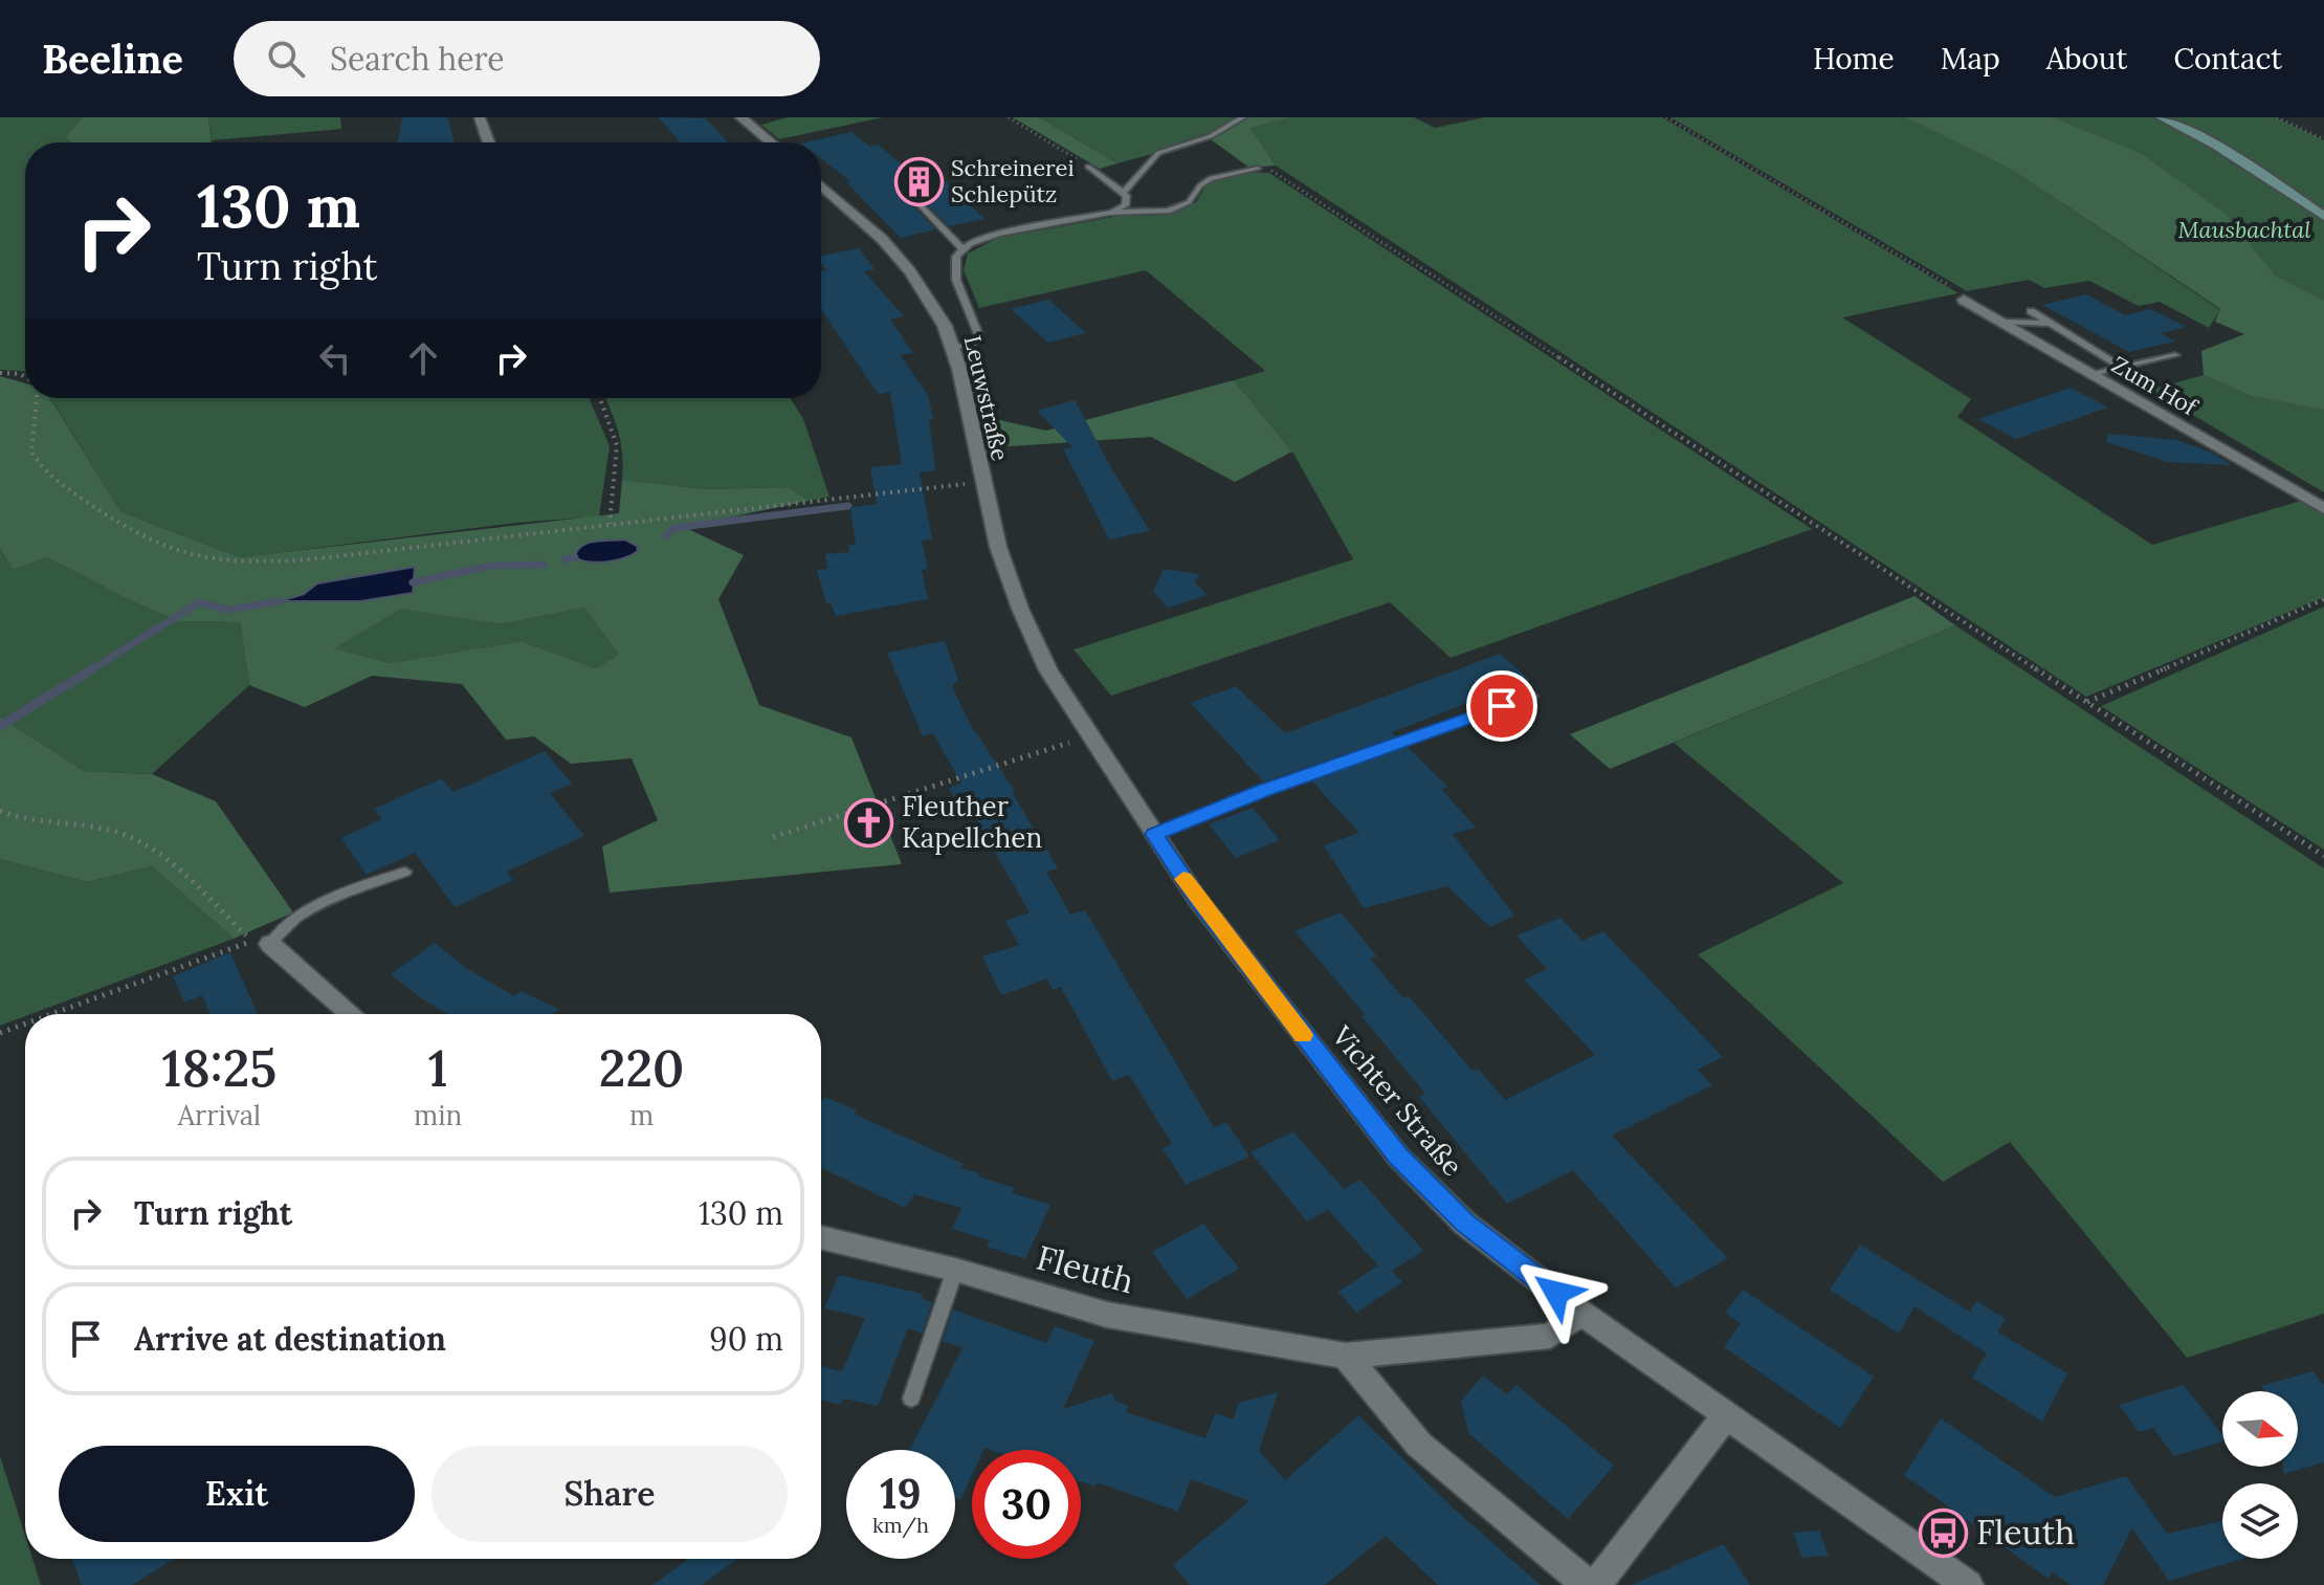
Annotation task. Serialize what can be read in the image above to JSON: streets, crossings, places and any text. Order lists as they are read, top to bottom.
{
  "streets": {
    "street": [
      "Zum Hof",
      "Leuwstraße",
      "Vichter Straße",
      "Fleuth"
    ]
  },
  "crossings": [
    ["Leuwstraße", "Vichter Straße"],
    ["Vichter Straße", "Fleuth"]
  ],
  "parks": ["Mausbachtal"],
  "places": {
    "building": ["Schreinerei Schlepütz"],
    "church": ["Fleuther Kapellchen"],
    "bus stop": ["Fleuth"]
  },
  "north": "right",
  "page": {
    "header": "Beeline",
    "search": "Search here",
    "nav": [
      "Home",
      "Map",
      "About",
      "Contact"
    ],
    "turn": ["130 m", "Turn right"],
    "eta": [
      "18:25",
      "Arrival",
      "1",
      "min",
      "220",
      "m"
    ],
    "list": [
      {
        "name": "Turn right",
        "value": "130 m"
      },
      {
        "name": "Arrive at destination",
        "value": "90 m"
      }
    ],
    "buttons": ["Exit", "Share"],
    "speed": "19 km/h",
    "limit": "30"
  }
}
